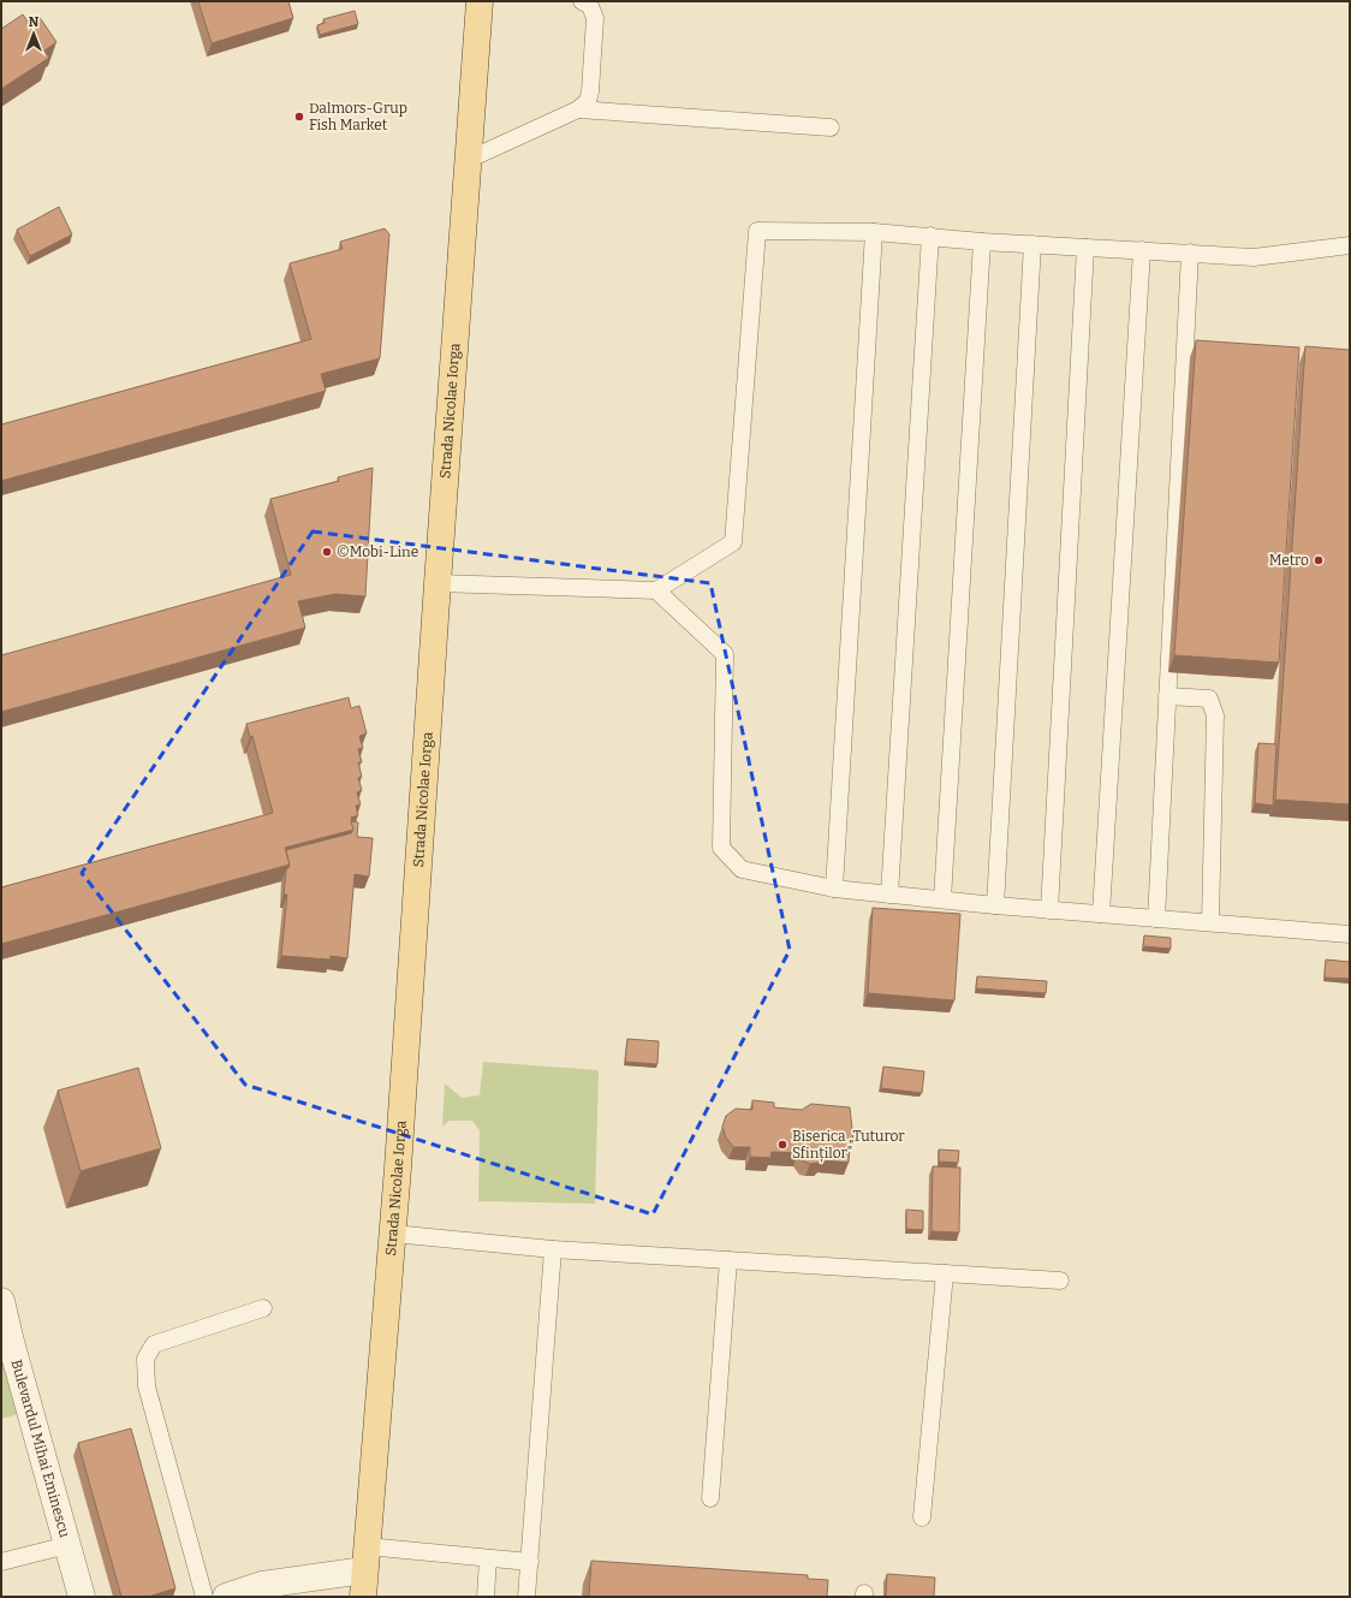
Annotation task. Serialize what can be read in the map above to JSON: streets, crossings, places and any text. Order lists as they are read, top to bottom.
{
  "streets": {
    "main road": ["Strada Nicolae Iorga"],
    "street": ["Bulevardul Mihai Eminescu"]
  },
  "places": [
    "Dalmors-Grup Fish Market",
    "©Mobi-Line",
    "Metro",
    "Biserica „Tuturor Sfinților”"
  ],
  "north": "top"
}
